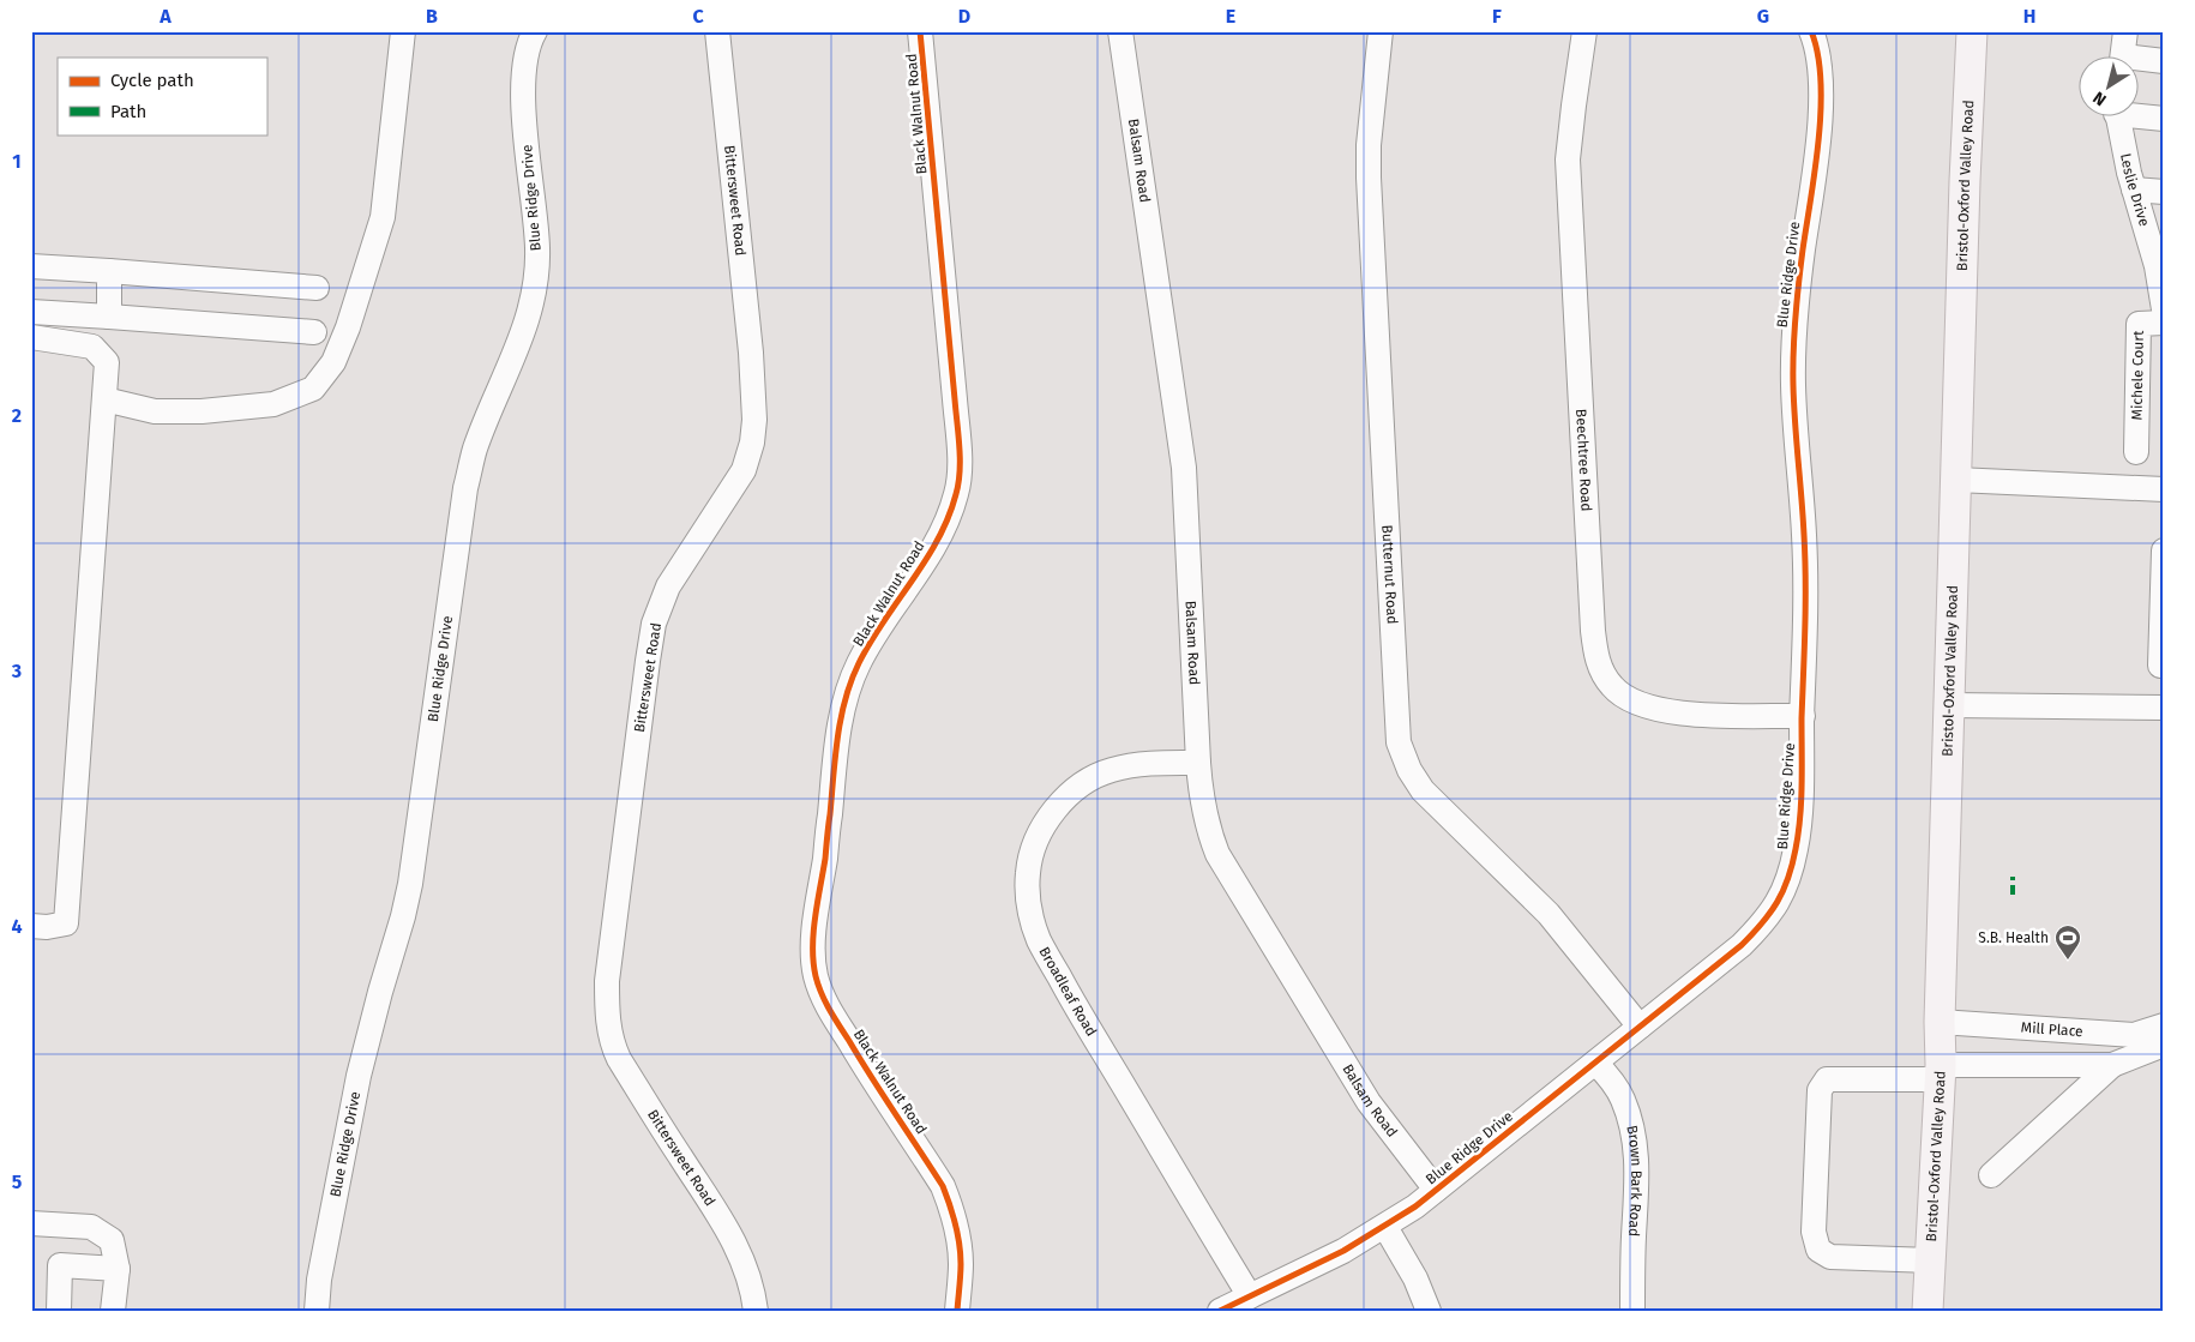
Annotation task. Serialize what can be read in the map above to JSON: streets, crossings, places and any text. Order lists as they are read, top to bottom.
{
  "streets": {
    "main road": ["Bristol-Oxford Valley Road"],
    "street": [
      "Black Walnut Road",
      "Balsam Road",
      "Leslie Drive",
      "Blue Ridge Drive",
      "Bittersweet Road",
      "Michele Court",
      "Beechtree Road",
      "Butternut Road",
      "Broadleaf Road",
      "Mill Place",
      "Brown Bark Road"
    ]
  },
  "crossings": [
    ["Balsam Road", "Blue Ridge Drive"],
    ["Balsam Road", "Broadleaf Road"],
    ["Bristol-Oxford Valley Road", "Mill Place"],
    ["Blue Ridge Drive", "Beechtree Road"],
    ["Blue Ridge Drive", "Butternut Road"],
    ["Blue Ridge Drive", "Broadleaf Road"],
    ["Blue Ridge Drive", "Brown Bark Road"]
  ],
  "places": {
    "sports": ["S.B. Health"]
  },
  "legend": ["Cycle path", "Path"],
  "north": "bottom left",
  "grid": {
    "columns": [
      "A",
      "B",
      "C",
      "D",
      "E",
      "F",
      "G",
      "H"
    ],
    "rows": [
      "1",
      "2",
      "3",
      "4",
      "5"
    ]
  }
}
